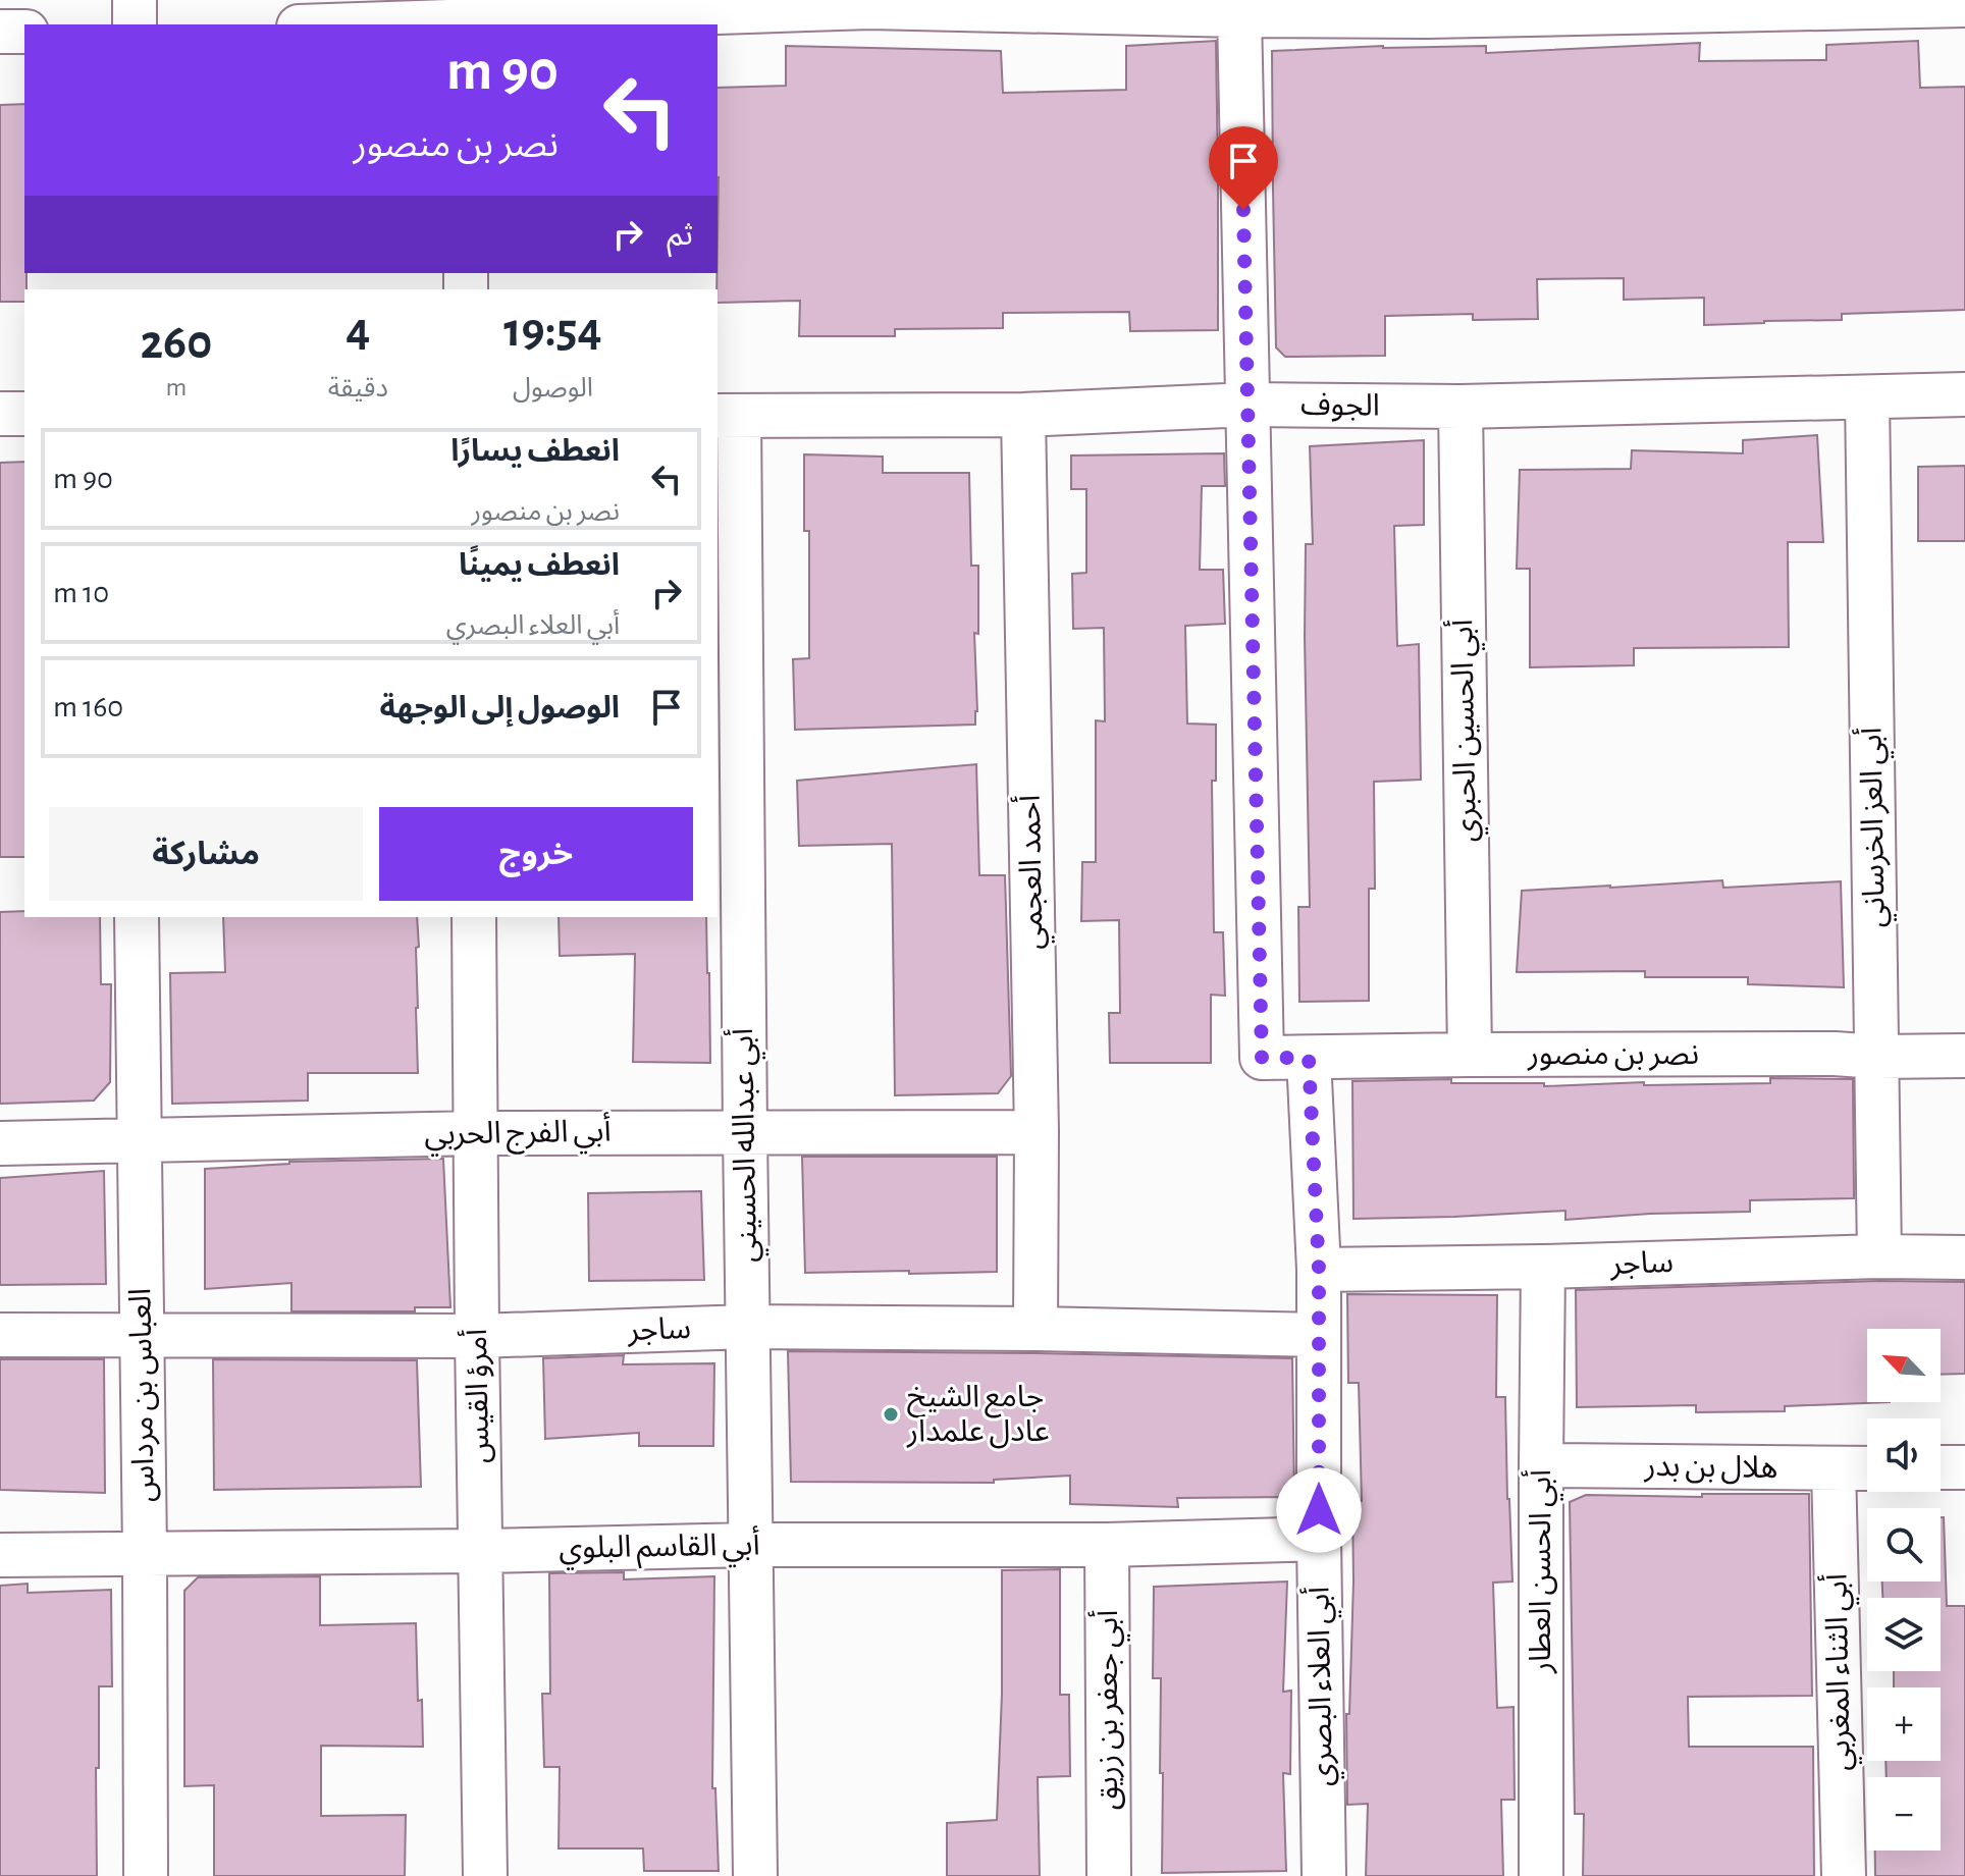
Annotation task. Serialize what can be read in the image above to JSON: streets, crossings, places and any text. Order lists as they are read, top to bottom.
{
  "streets": {
    "street": [
      "الجوف",
      "أبي الحسين الحبري",
      "أبي العز الخرساني",
      "أحمد العجمي",
      "نصر بن منصور",
      "أبي الفرج الحربي",
      "أبي عبدالله الحسيني",
      "ساجر",
      "العباس بن مرداس",
      "أمرؤ القيس",
      "هلال بن بدر",
      "أبي القاسم البلوي",
      "أبي الحسن العطار",
      "أبي الثناء المغربي",
      "أبي العلاء البصري",
      "أبي جعفر بن زريق"
    ]
  },
  "crossings": [
    ["الجوف", "أبي الحسين الحبري"],
    ["الجوف", "أبي العز الخرساني"],
    ["الجوف", "أحمد العجمي"],
    ["الجوف", "نصر بن منصور"],
    ["الجوف", "أبي عبدالله الحسيني"],
    ["أبي الحسين الحبري", "نصر بن منصور"],
    ["أبي العز الخرساني", "نصر بن منصور"],
    ["أبي العز الخرساني", "ساجر"],
    ["أحمد العجمي", "أبي الفرج الحربي"],
    ["أحمد العجمي", "ساجر"],
    ["نصر بن منصور", "أبي العلاء البصري"],
    ["أبي الفرج الحربي", "أبي عبدالله الحسيني"],
    ["أبي الفرج الحربي", "العباس بن مرداس"],
    ["أبي الفرج الحربي", "أمرؤ القيس"],
    ["أبي عبدالله الحسيني", "ساجر"],
    ["أبي عبدالله الحسيني", "أبي القاسم البلوي"],
    ["ساجر", "العباس بن مرداس"],
    ["ساجر", "أمرؤ القيس"],
    ["ساجر", "أبي الحسن العطار"],
    ["ساجر", "أبي العلاء البصري"],
    ["العباس بن مرداس", "أبي القاسم البلوي"],
    ["أمرؤ القيس", "أبي القاسم البلوي"],
    ["هلال بن بدر", "أبي الحسن العطار"],
    ["هلال بن بدر", "أبي الثناء المغربي"],
    ["أبي القاسم البلوي", "أبي العلاء البصري"],
    ["أبي القاسم البلوي", "أبي جعفر بن زريق"]
  ],
  "places": ["جامع الشيخ عادل علمدار"],
  "north": "top left",
  "page": {
    "turn": ["90 m", "نصر بن منصور"],
    "then": "ثم",
    "eta": [
      "19:54",
      "الوصول",
      "4",
      "دقيقة",
      "260",
      "m"
    ],
    "list": [
      {
        "name": "انعطف يسارًا",
        "note": "نصر بن منصور",
        "value": "90 m"
      },
      {
        "name": "انعطف يمينًا",
        "note": "أبي العلاء البصري",
        "value": "10 m"
      },
      {
        "name": "الوصول إلى الوجهة",
        "value": "160 m"
      }
    ],
    "buttons": ["خروج", "مشاركة"],
    "map_buttons": ["+", "−"]
  }
}
